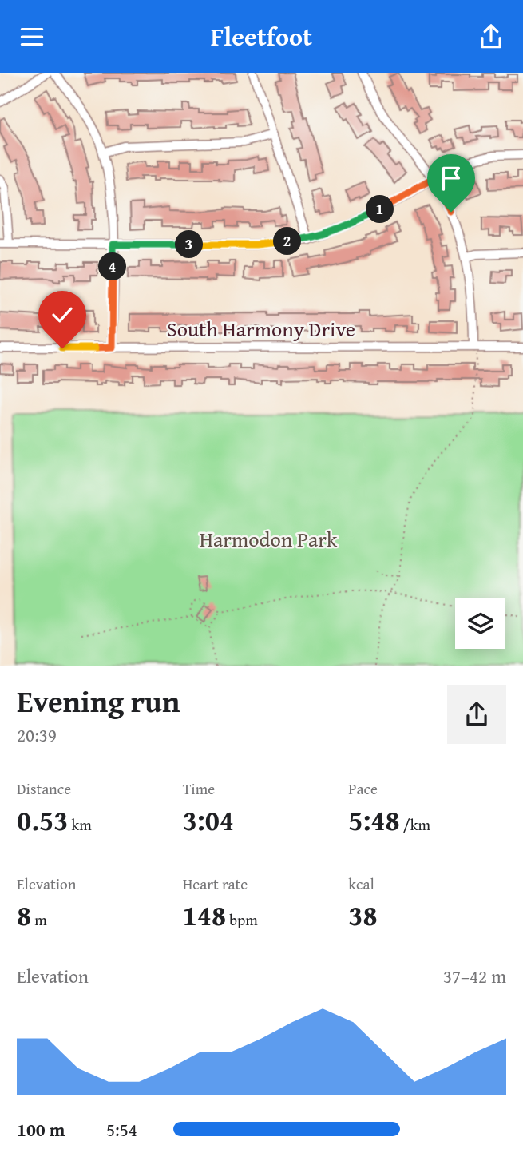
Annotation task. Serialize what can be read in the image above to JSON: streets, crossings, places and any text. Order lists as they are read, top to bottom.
{
  "streets": {
    "street": ["South Harmony Drive"]
  },
  "parks": ["Harmodon Park"],
  "page": {
    "header": "Fleetfoot",
    "pins": [
      "1",
      "2",
      "3",
      "4"
    ],
    "heading": ["Evening run", "20:39"],
    "stats": [
      ["Distance", "0.53 km"],
      ["Time", "3:04"],
      ["Pace", "5:48 /km"],
      ["Elevation", "8 m"],
      ["Heart rate", "148 bpm"],
      ["kcal", "38"]
    ],
    "chart": ["Elevation", "37–42 m"],
    "list": [
      {
        "name": "100 m",
        "note": "5:54"
      }
    ]
  }
}
